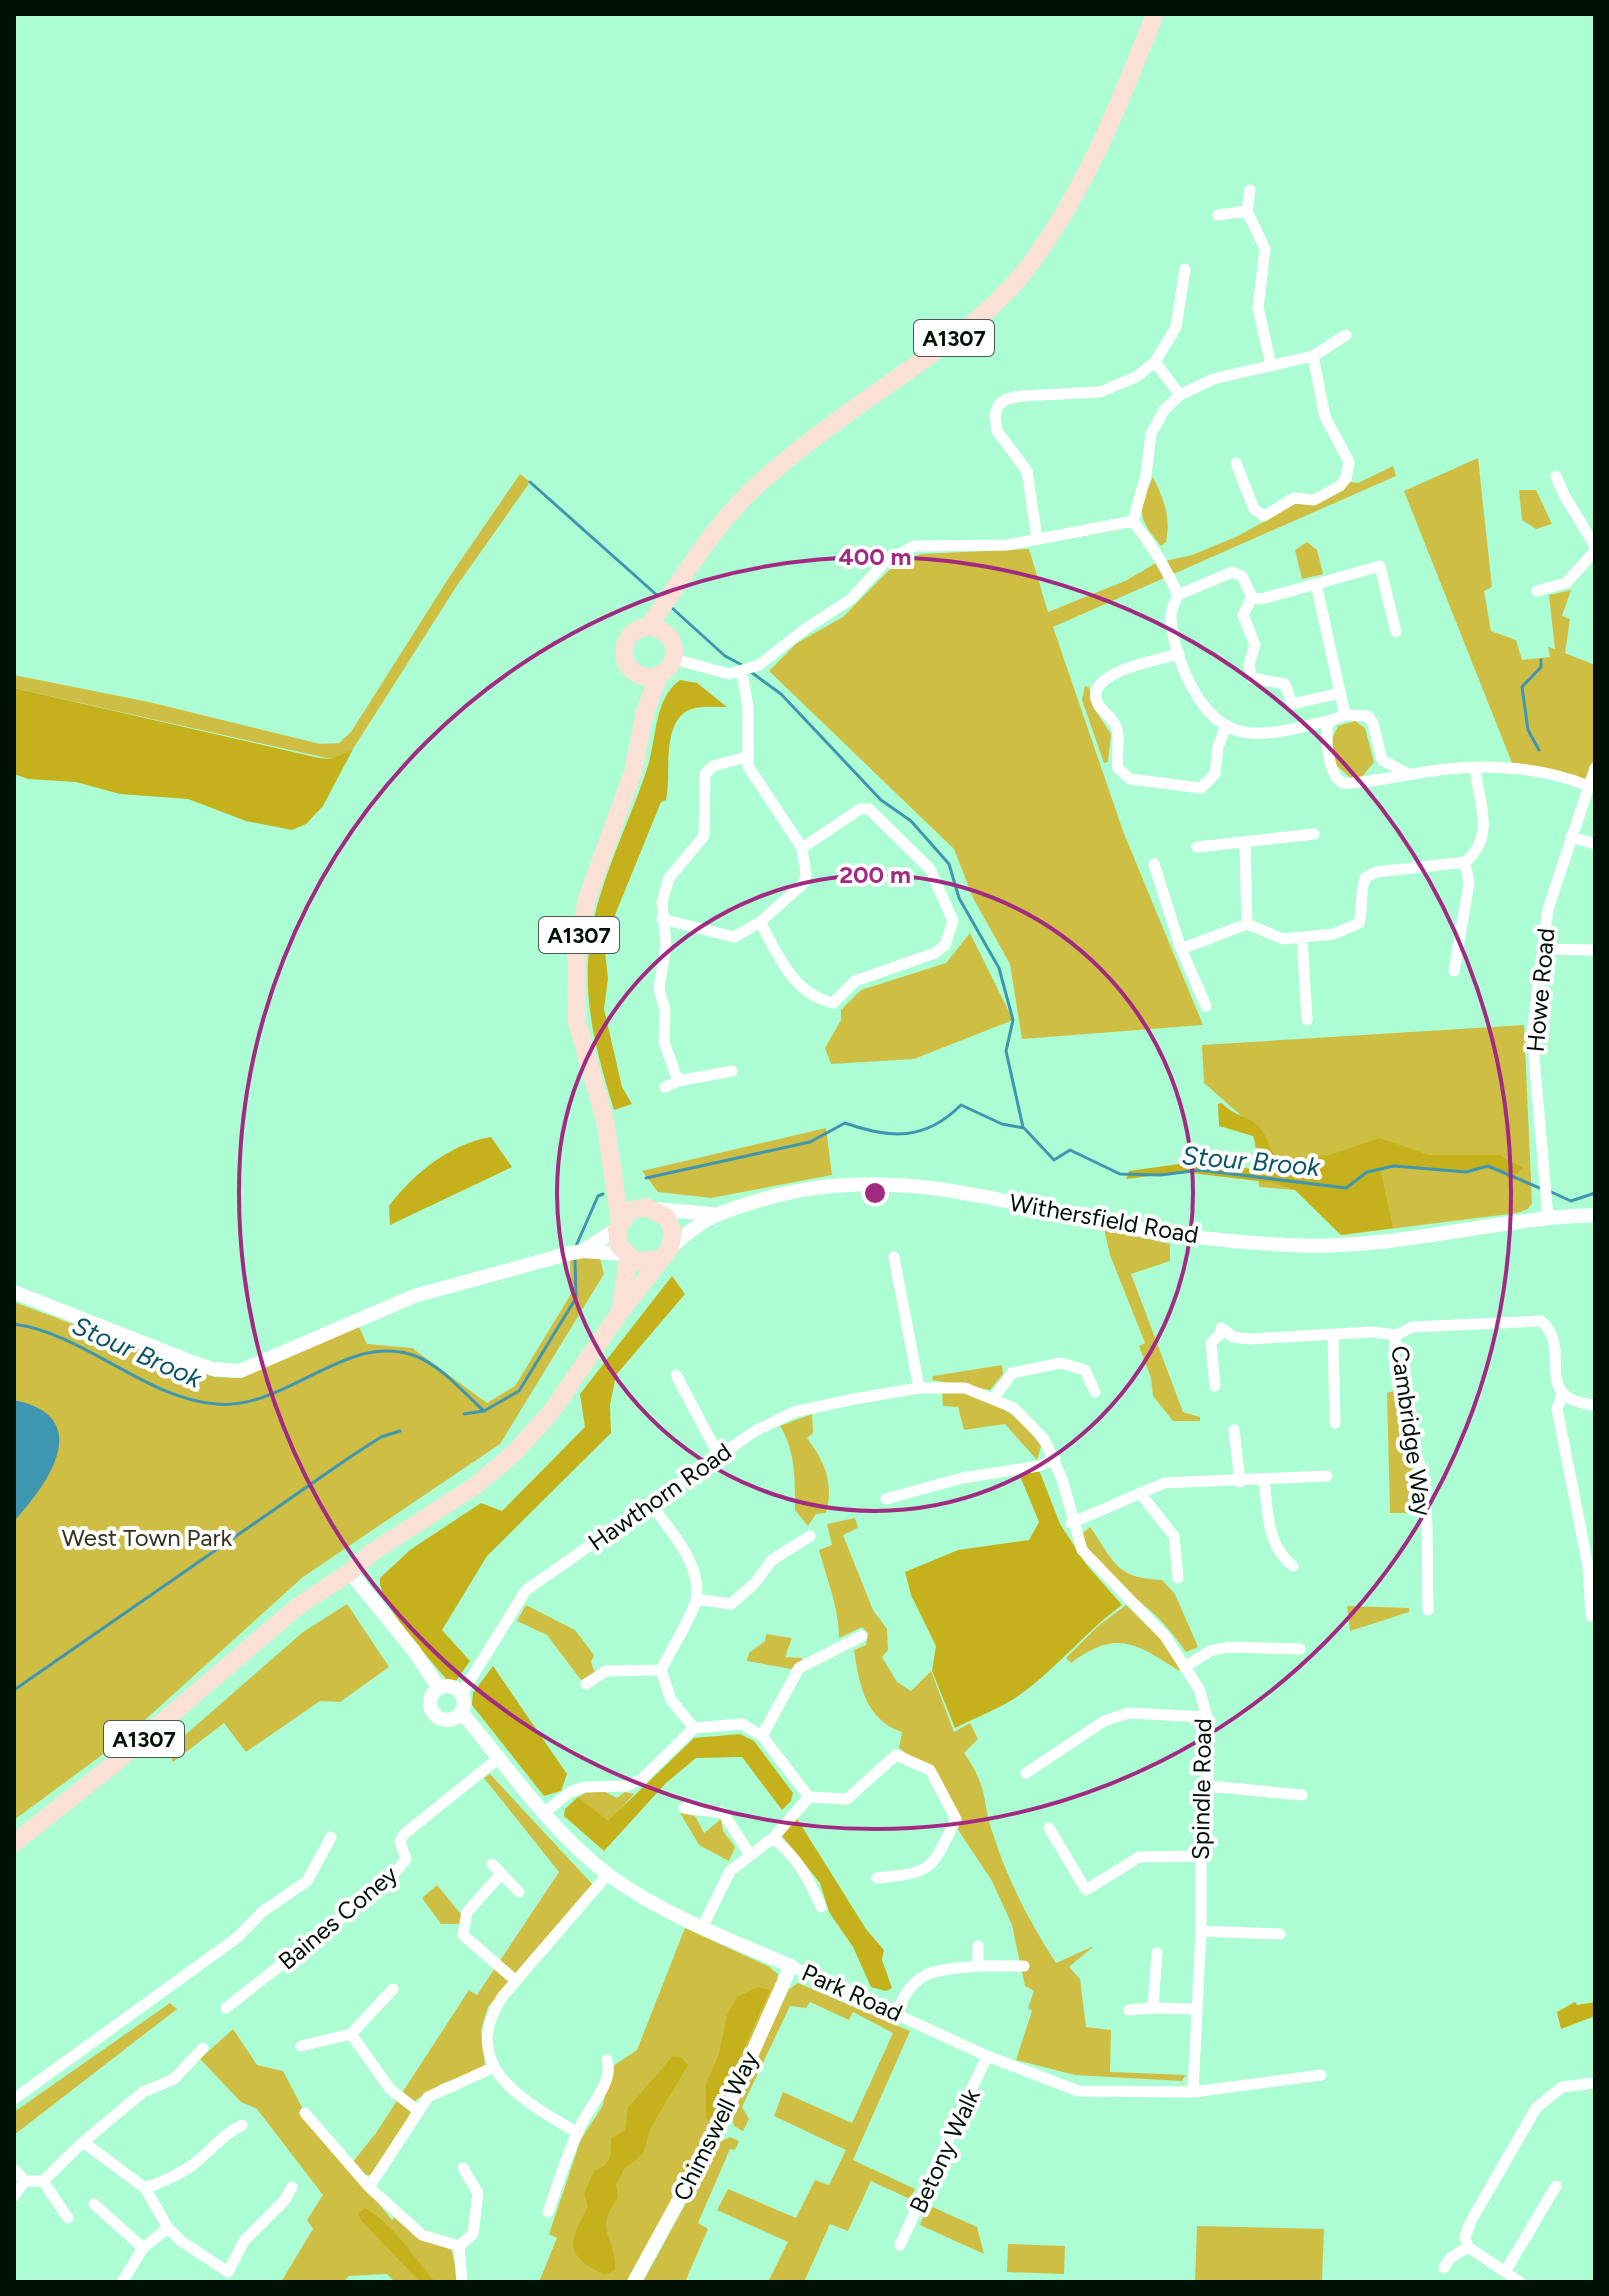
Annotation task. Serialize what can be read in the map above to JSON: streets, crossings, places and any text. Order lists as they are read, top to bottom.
{
  "streets": {
    "main road": ["A1307"],
    "street": [
      "Howe Road",
      "Withersfield Road",
      "Cambridge Way",
      "Hawthorn Road",
      "Spindle Road",
      "Baines Coney",
      "Park Road",
      "Chimswell Way",
      "Betony Walk"
    ]
  },
  "crossings": [
    ["A1307", "Withersfield Road"],
    ["Howe Road", "Withersfield Road"],
    ["Hawthorn Road", "Spindle Road"],
    ["Hawthorn Road", "Park Road"],
    ["Spindle Road", "Park Road"],
    ["Baines Coney", "Park Road"],
    ["Park Road", "Chimswell Way"],
    ["Park Road", "Betony Walk"]
  ],
  "water": ["Stour Brook"],
  "parks": ["West Town Park"],
  "rings": ["400 m", "200 m"]
}
